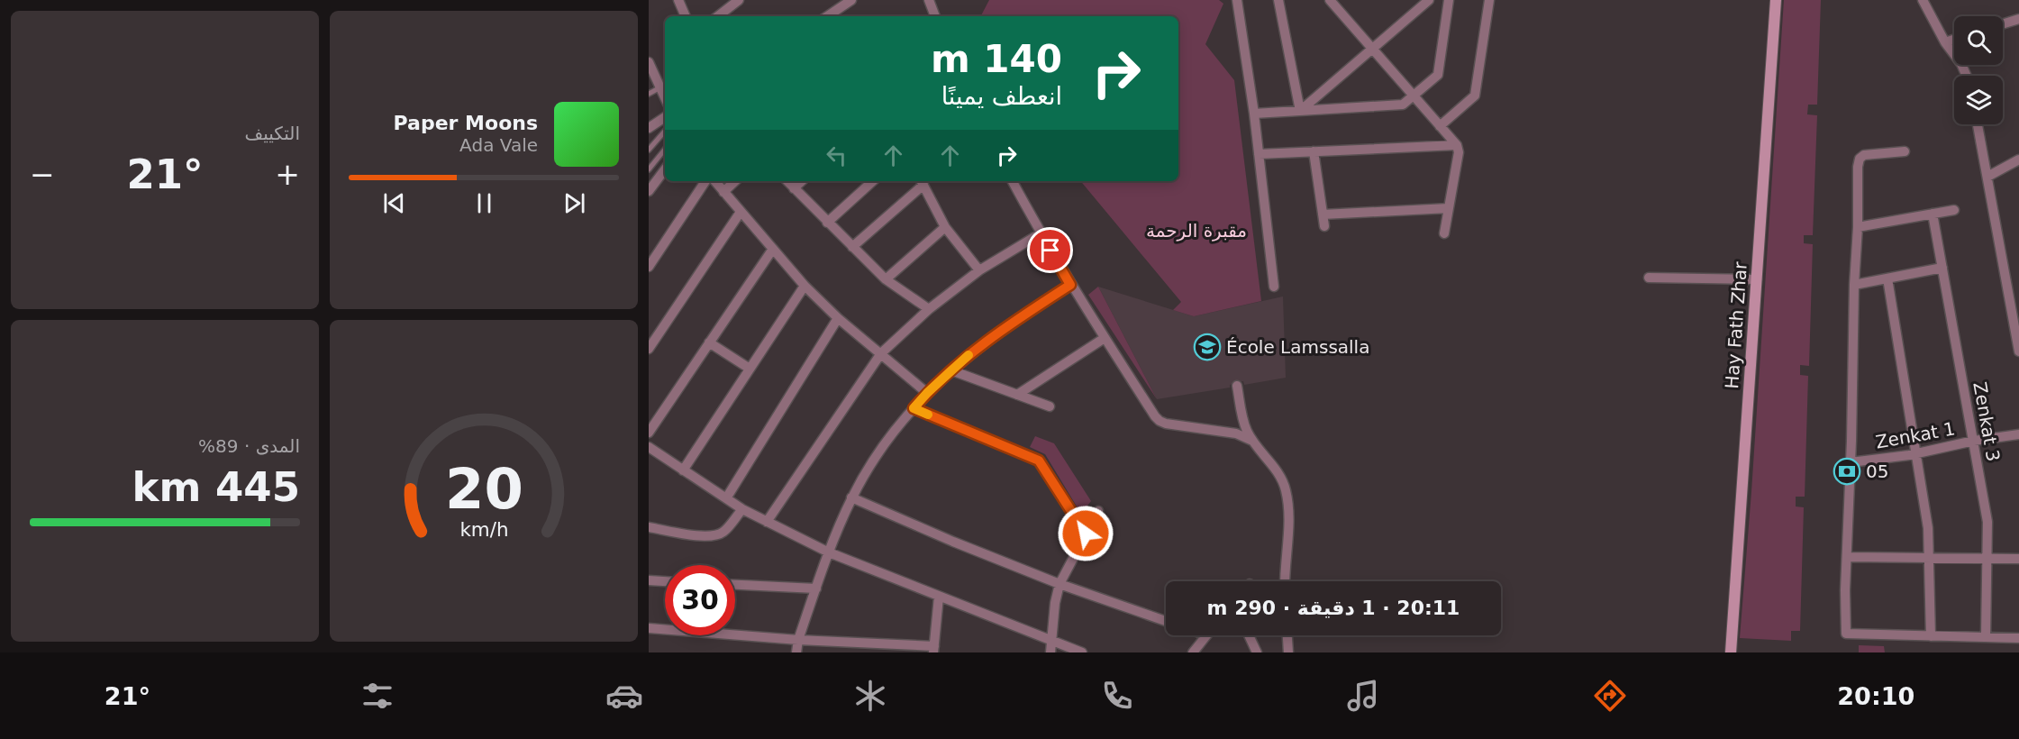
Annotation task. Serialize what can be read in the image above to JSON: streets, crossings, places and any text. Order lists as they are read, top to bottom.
{
  "streets": {
    "street": ["Hay Fath Zhar", "Zenkat 3", "Zenkat 1"]
  },
  "crossings": [
    ["Zenkat 3", "Zenkat 1"]
  ],
  "parks": ["مقبرة الرحمة"],
  "places": {
    "school or university": ["École Lamssalla"],
    "bank": ["05"]
  },
  "page": {
    "tile": [
      "التكييف",
      ["المدى · 89%", "445 km"]
    ],
    "turn": ["140 m", "انعطف يمينًا"],
    "song": ["Paper Moons", "Ada Vale"],
    "heat": ["−", "21°", "+"],
    "limit": "30",
    "trip": "20:11 · 1 دقيقة · 290 m",
    "tabs": ["20:10", "21°"],
    "gauge": ["20", "km/h"]
  }
}
